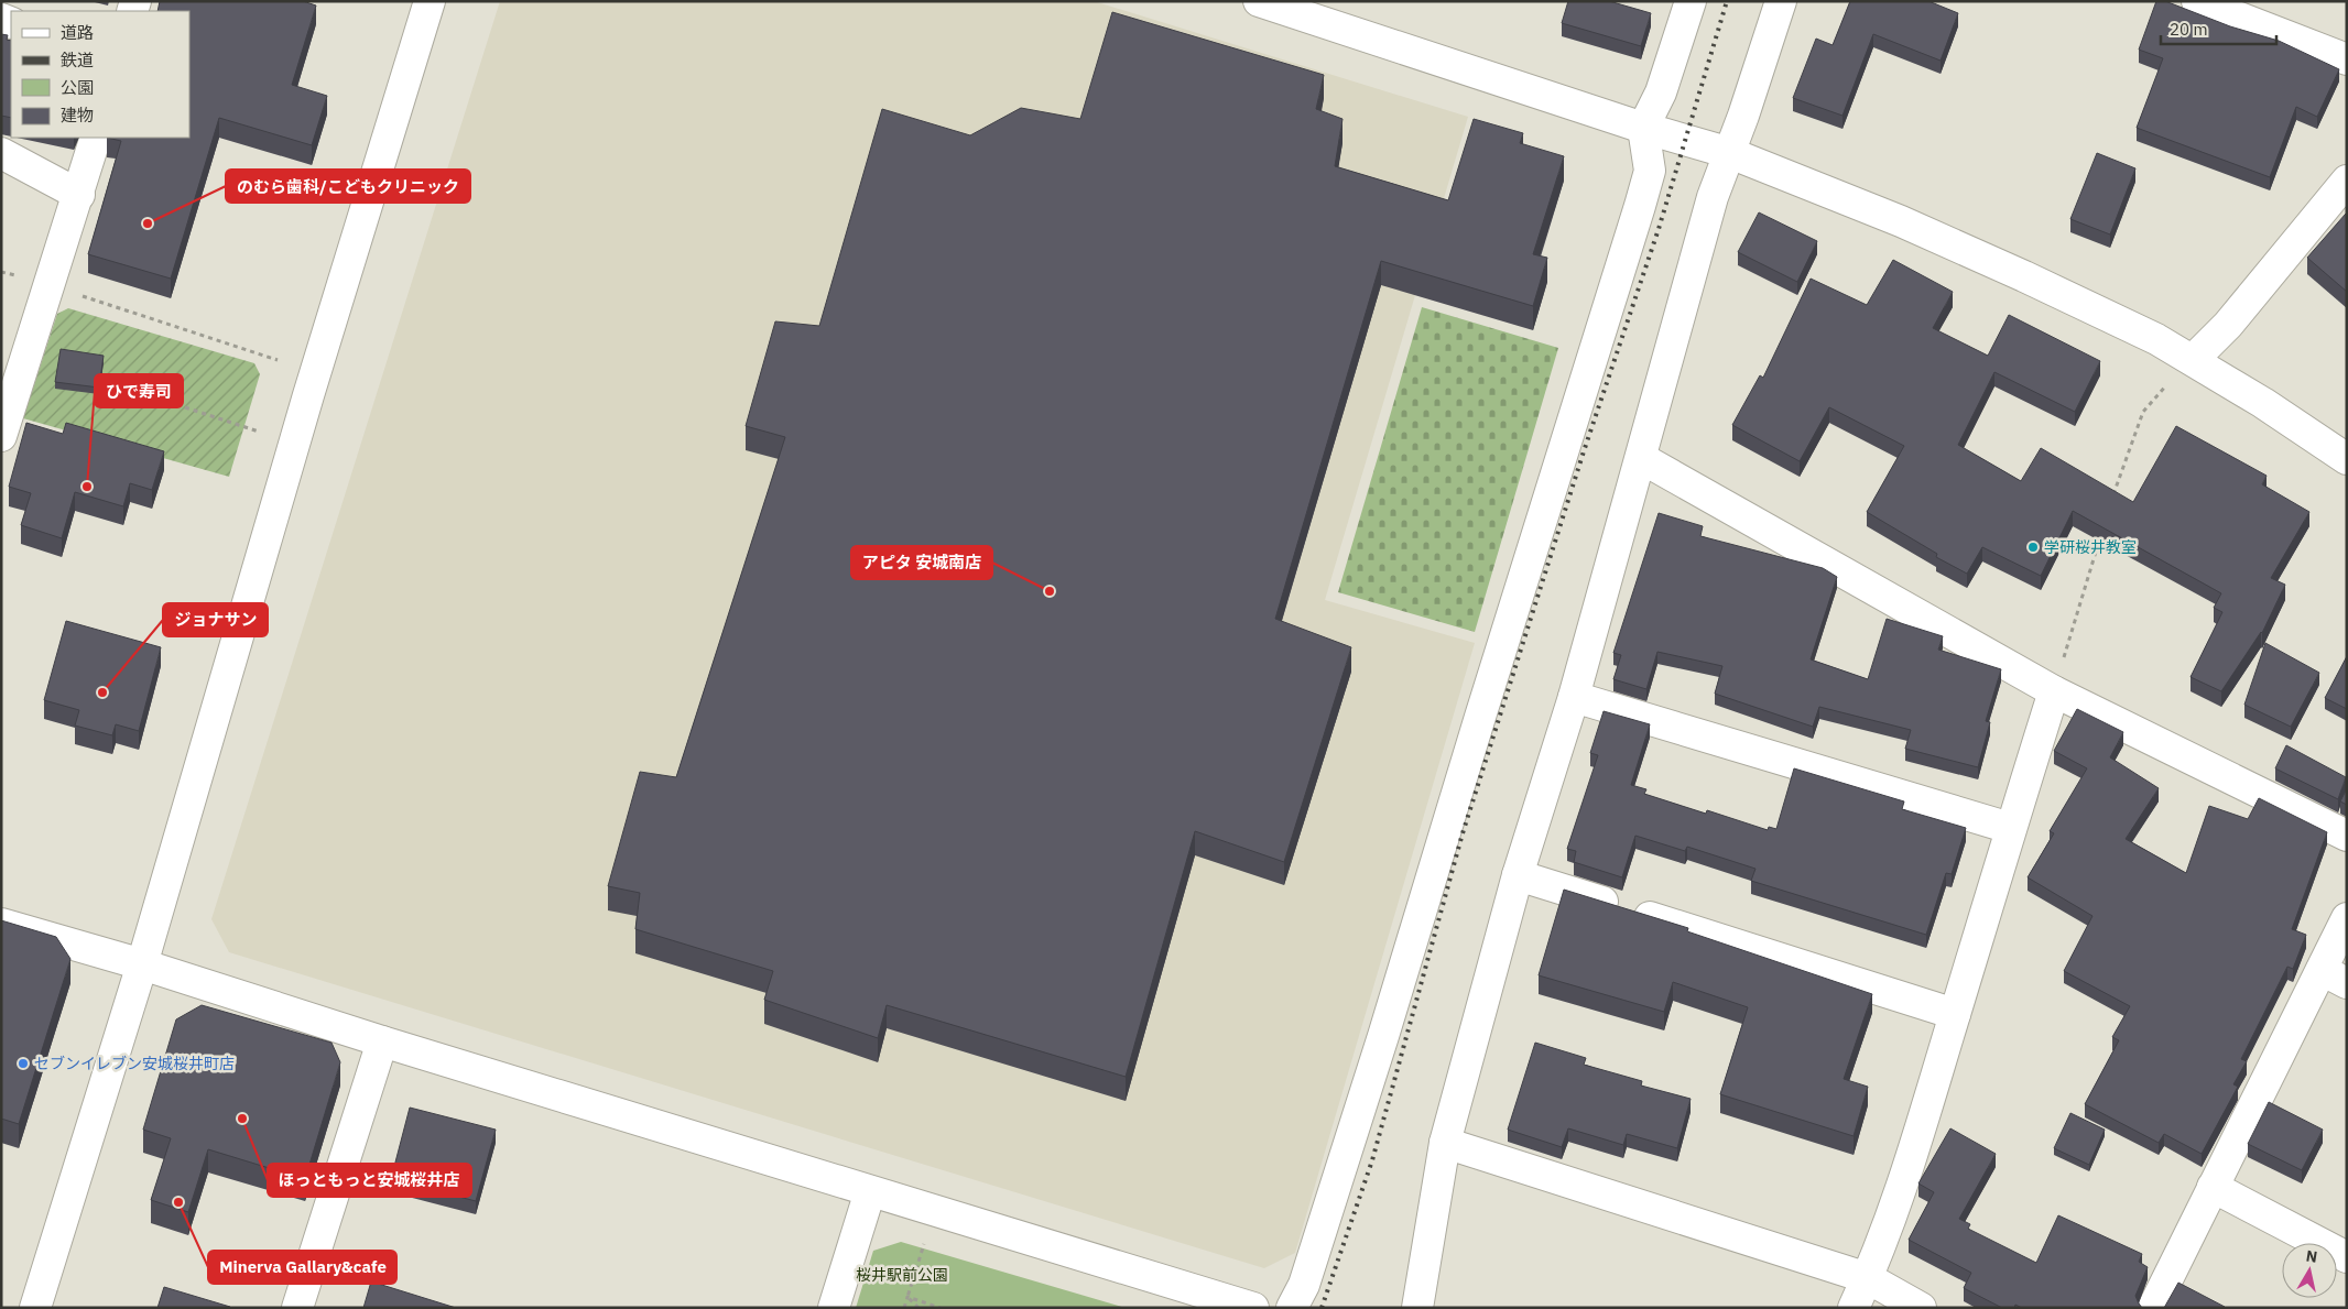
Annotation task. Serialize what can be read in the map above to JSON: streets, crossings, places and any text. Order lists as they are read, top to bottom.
{
  "parks": ["桜井駅前公園"],
  "places": [
    "のむら歯科/こどもクリニック",
    "ひで寿司",
    "学研桜井教室",
    "アピタ 安城南店",
    "ジョナサン",
    "セブンイレブン安城桜井町店",
    "ほっともっと安城桜井店",
    "Minerva Gallary&cafe"
  ],
  "legend": [
    "道路",
    "鉄道",
    "公園",
    "建物"
  ],
  "scale_bar": "20 m",
  "north": "top"
}
